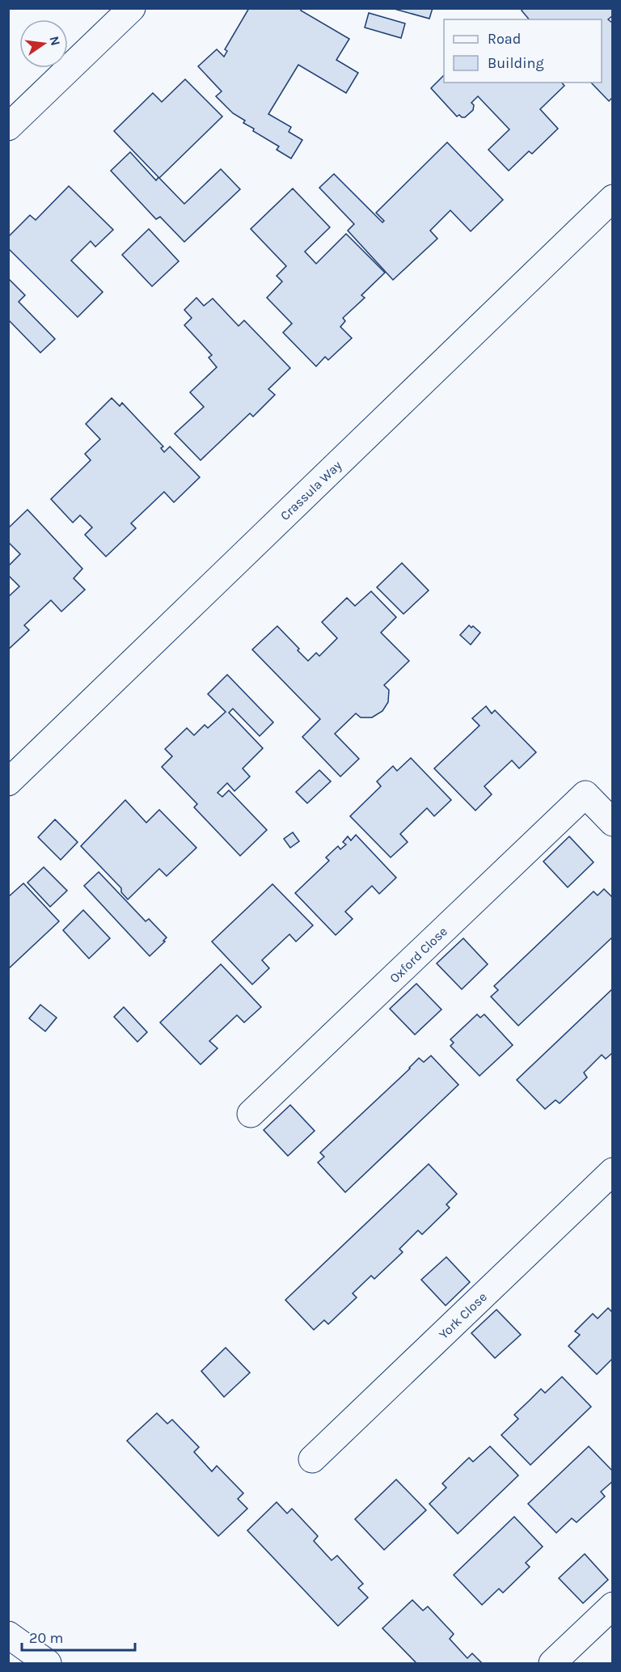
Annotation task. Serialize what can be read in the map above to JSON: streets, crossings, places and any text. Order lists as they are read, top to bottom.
{
  "streets": {
    "street": ["Crassula Way", "Oxford Close", "York Close"]
  },
  "legend": ["Road", "Building"],
  "scale_bar": "20 m",
  "north": "right"
}
